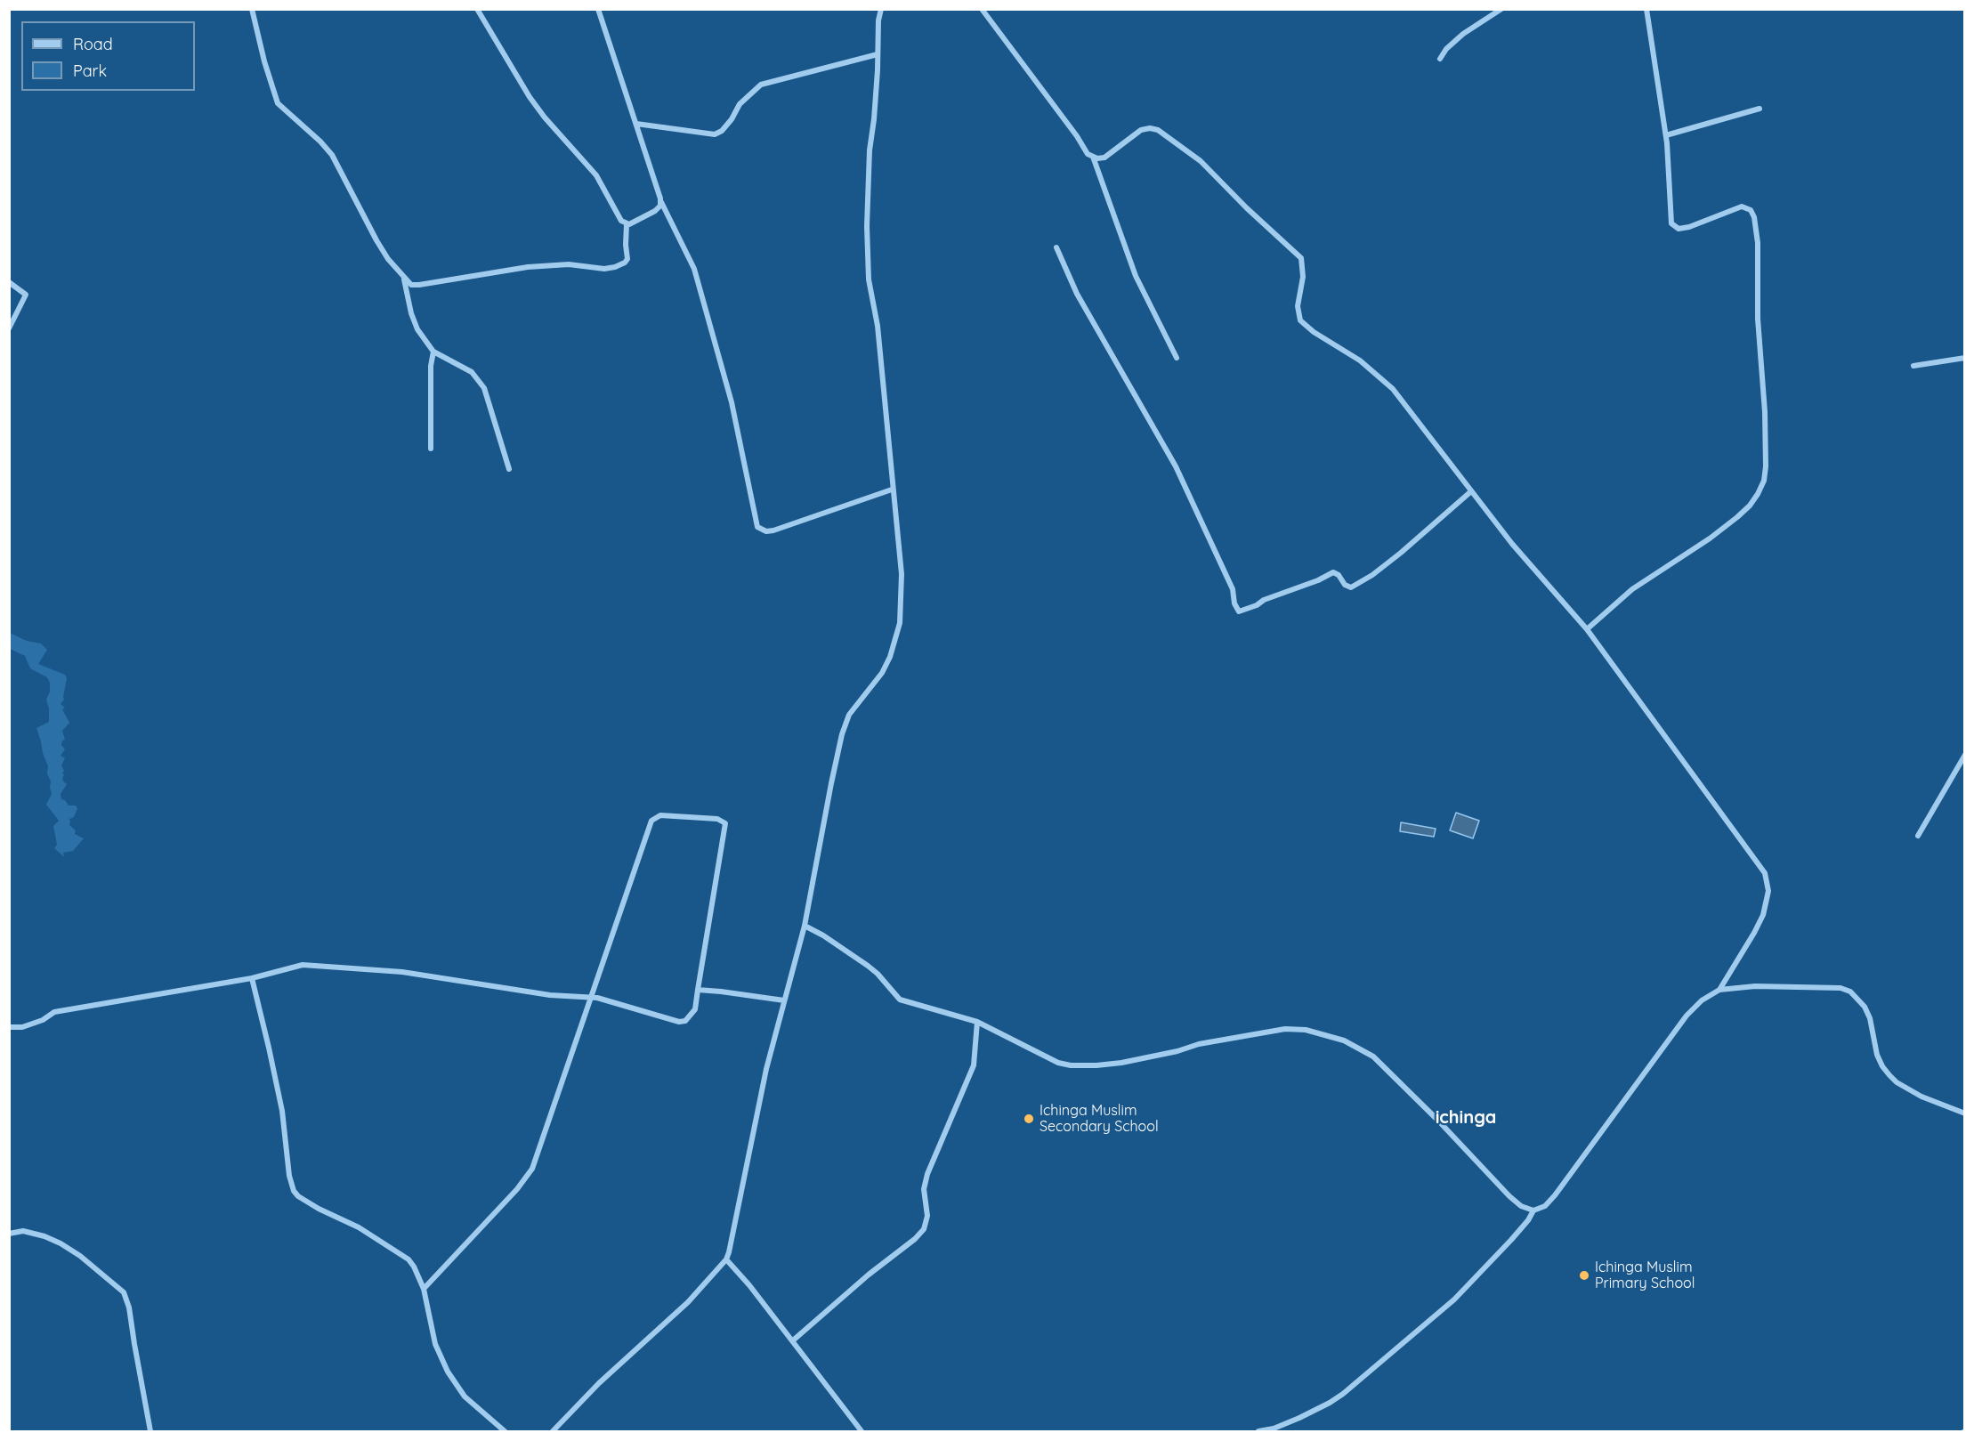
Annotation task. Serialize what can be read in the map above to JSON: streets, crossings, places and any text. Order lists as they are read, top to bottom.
{
  "districts": ["ichinga"],
  "places": ["Ichinga Muslim Secondary School", "Ichinga Muslim Primary School"],
  "legend": ["Road", "Park"]
}
